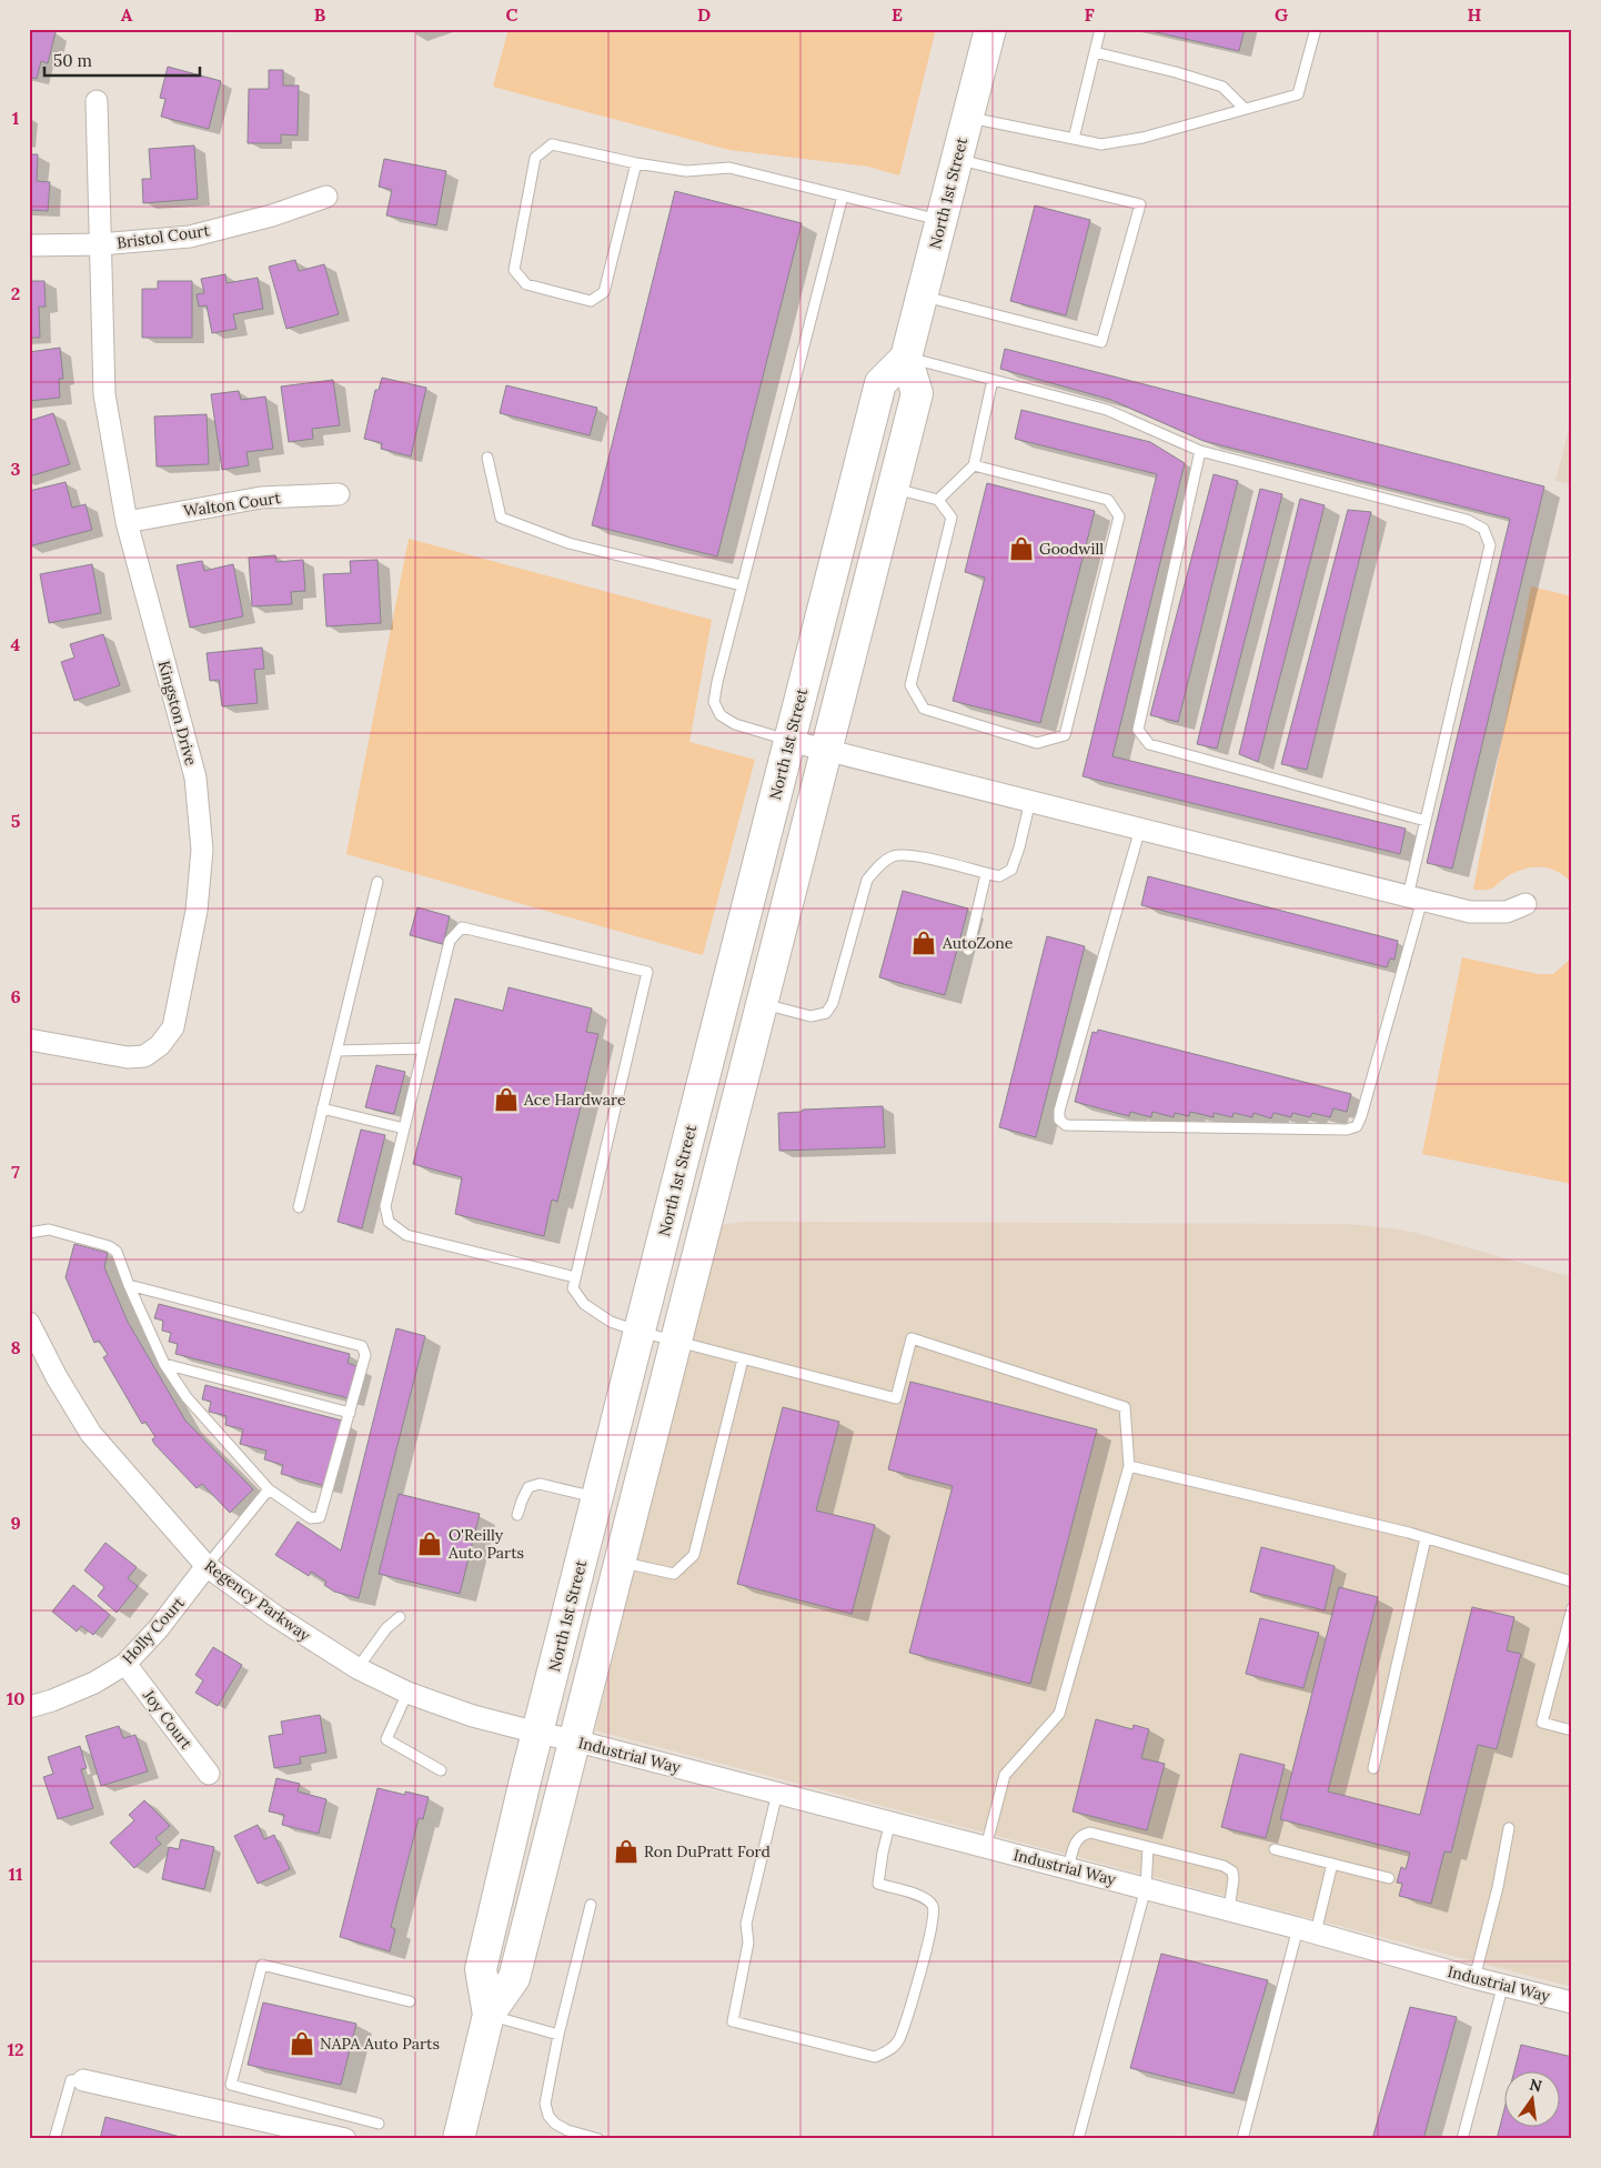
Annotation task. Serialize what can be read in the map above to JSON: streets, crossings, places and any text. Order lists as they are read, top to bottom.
{
  "streets": {
    "main road": ["North 1st Street"],
    "street": [
      "Bristol Court",
      "Walton Court",
      "Kingston Drive",
      "Regency Parkway",
      "Holly Court",
      "Joy Court",
      "Industrial Way"
    ]
  },
  "crossings": [
    ["North 1st Street", "Regency Parkway"],
    ["North 1st Street", "Industrial Way"],
    ["Bristol Court", "Kingston Drive"],
    ["Walton Court", "Kingston Drive"],
    ["Regency Parkway", "Holly Court"],
    ["Regency Parkway", "Industrial Way"],
    ["Holly Court", "Joy Court"]
  ],
  "places": {
    "shop": [
      "Goodwill",
      "AutoZone",
      "Ace Hardware",
      "O'Reilly Auto Parts",
      "Ron DuPratt Ford",
      "NAPA Auto Parts"
    ]
  },
  "scale_bar": "50 m",
  "north": "top",
  "grid": {
    "columns": [
      "A",
      "B",
      "C",
      "D",
      "E",
      "F",
      "G",
      "H"
    ],
    "rows": [
      "1",
      "2",
      "3",
      "4",
      "5",
      "6",
      "7",
      "8",
      "9",
      "10",
      "11",
      "12"
    ]
  }
}
